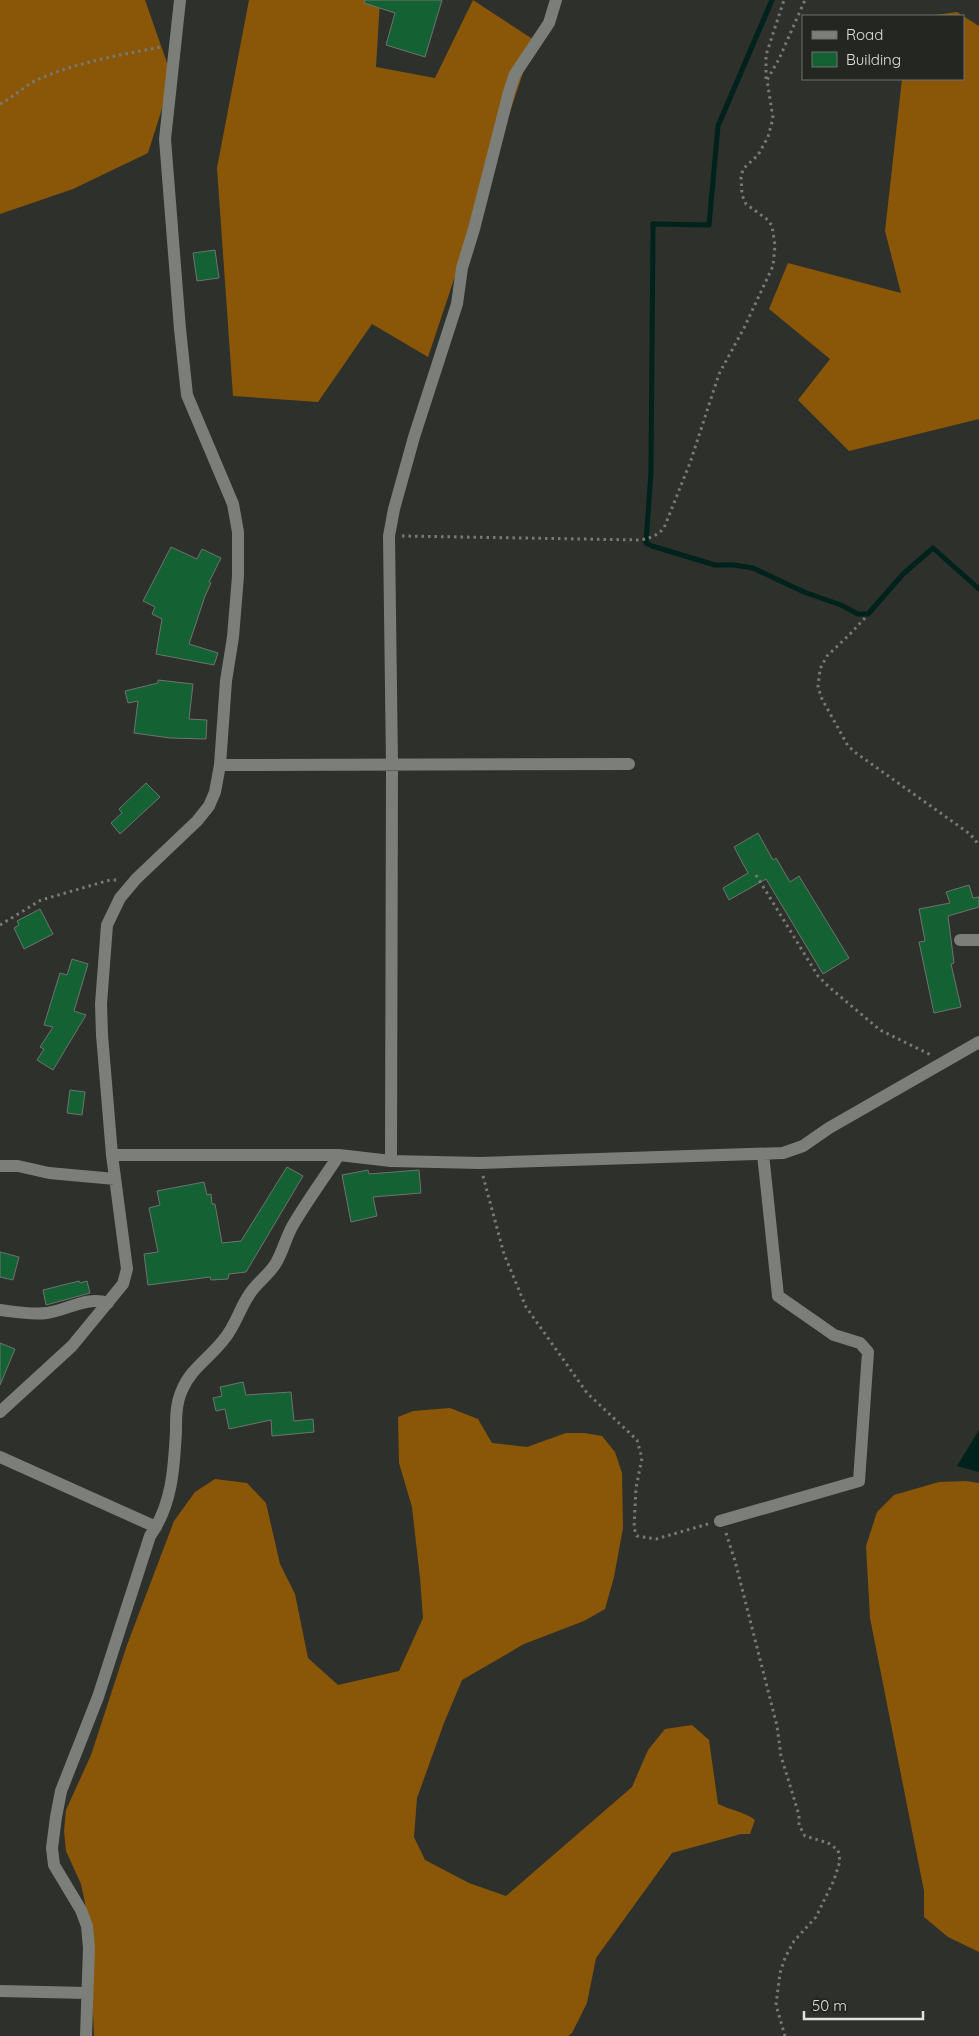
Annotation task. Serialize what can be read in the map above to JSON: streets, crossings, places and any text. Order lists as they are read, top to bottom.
{
  "legend": ["Road", "Building"],
  "scale_bar": "50 m"
}
